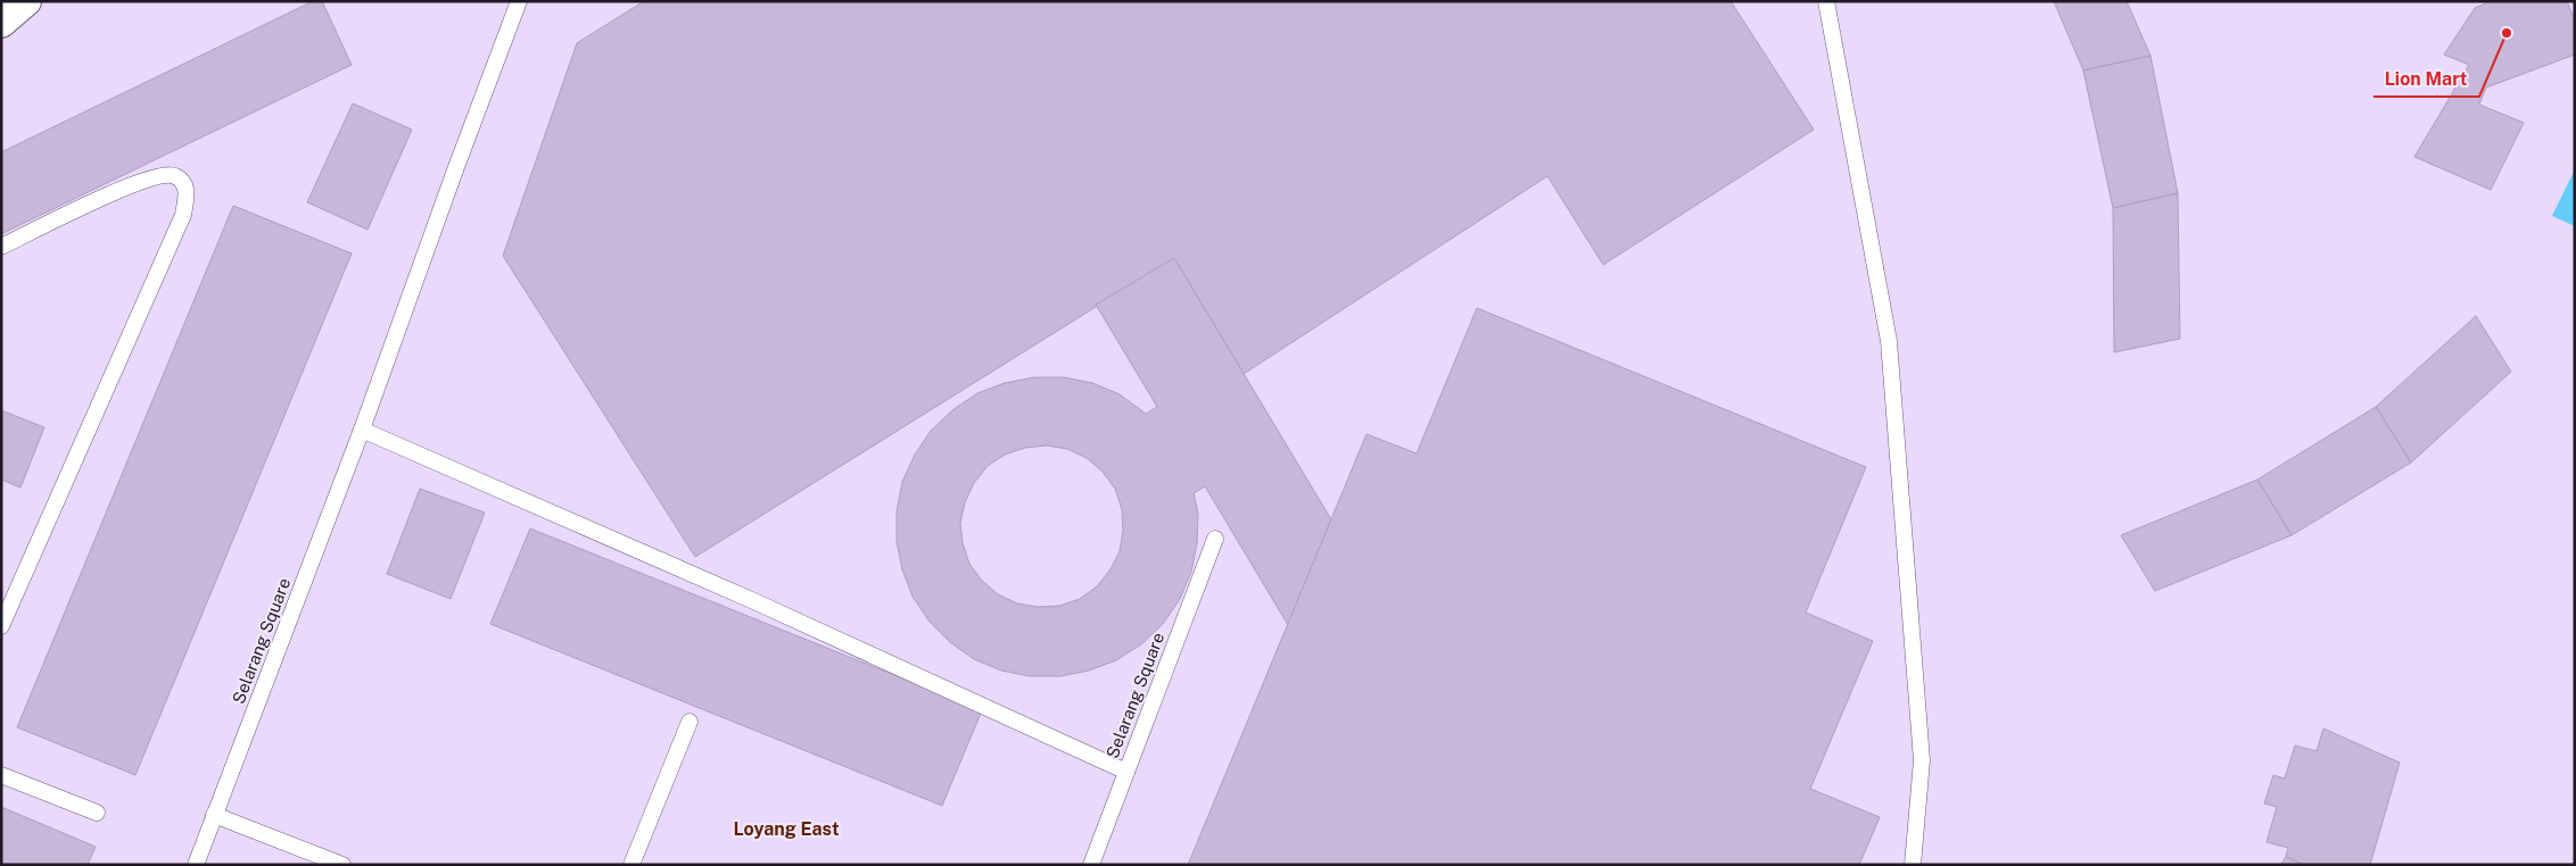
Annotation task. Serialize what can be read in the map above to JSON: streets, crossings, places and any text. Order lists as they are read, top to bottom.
{
  "streets": {
    "lane": ["Selarang Square"]
  },
  "districts": ["Loyang East"],
  "places": ["Lion Mart"]
}
